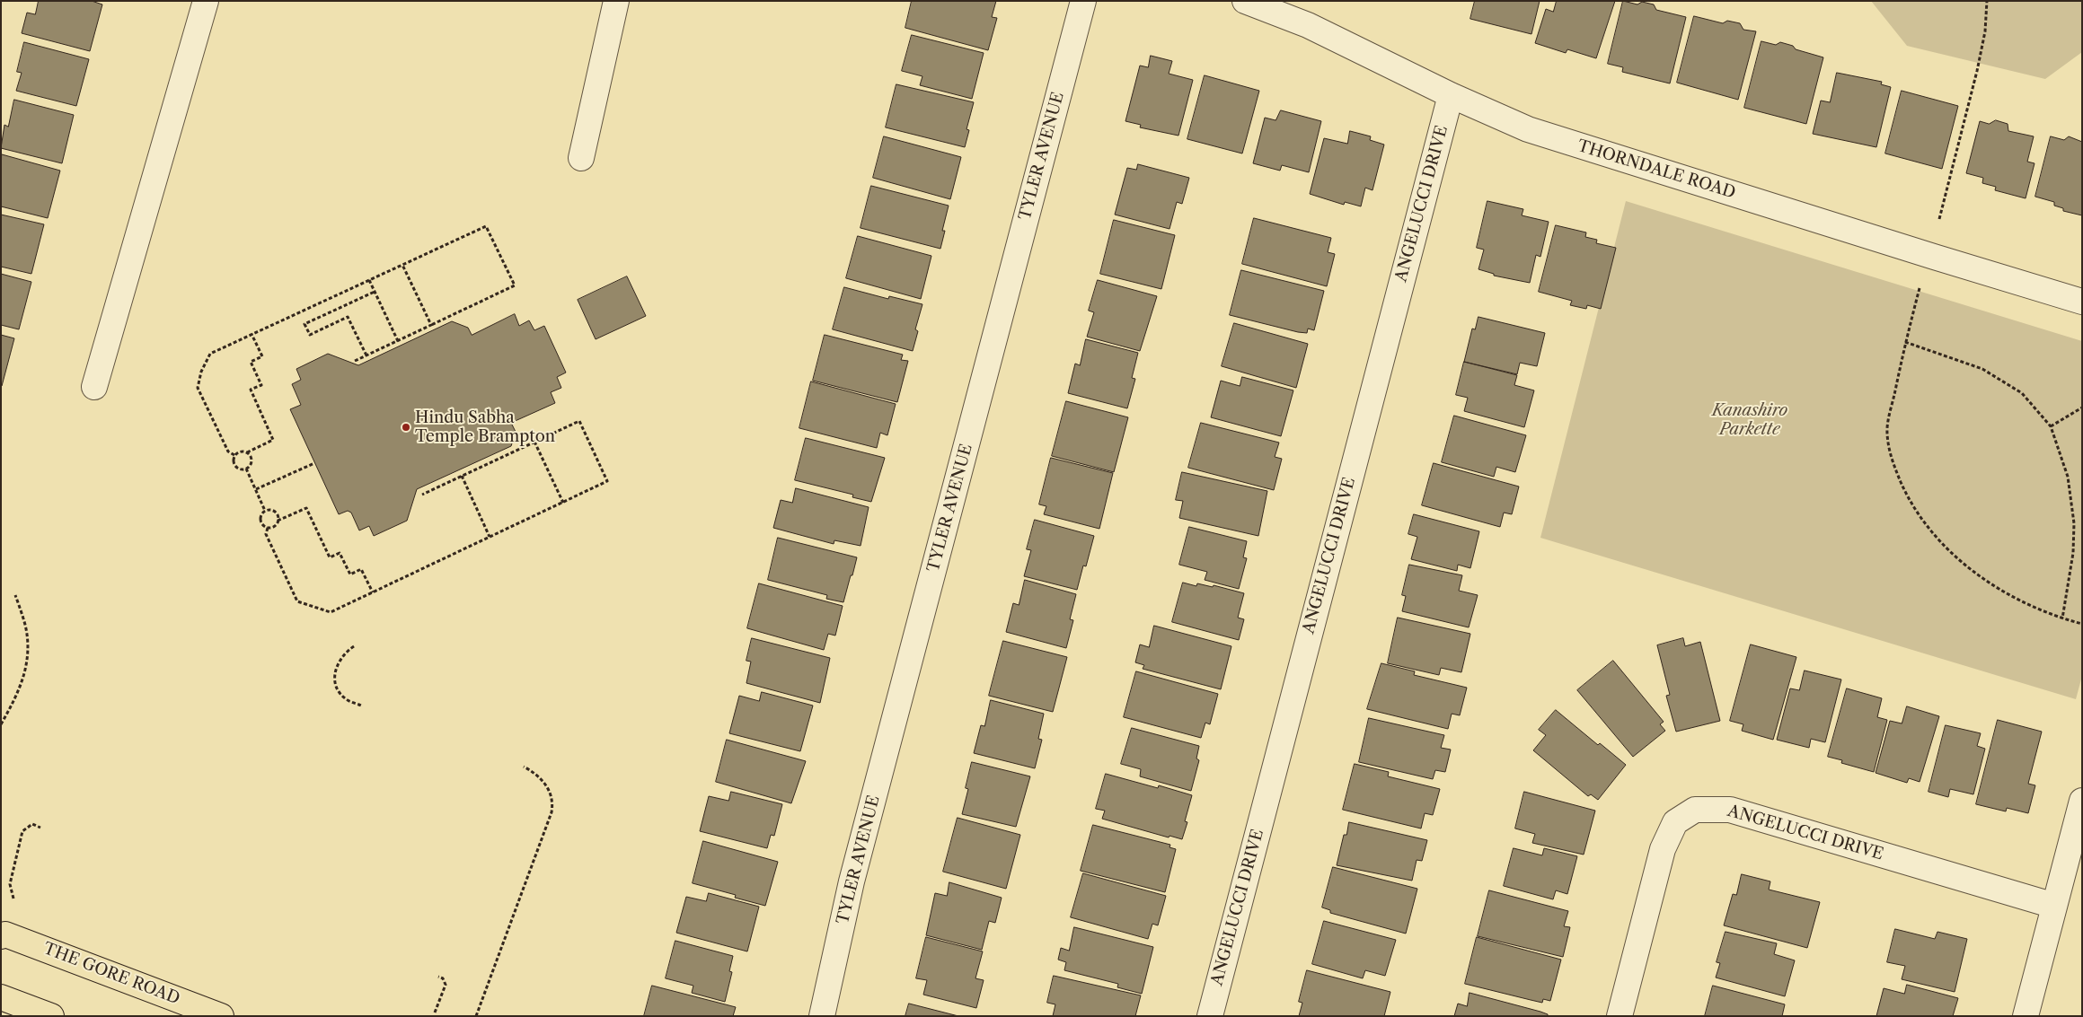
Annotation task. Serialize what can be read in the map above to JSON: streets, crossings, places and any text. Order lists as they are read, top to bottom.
{
  "streets": {
    "main road": ["THE GORE ROAD"],
    "street": ["TYLER AVENUE", "THORNDALE ROAD", "ANGELUCCI DRIVE"]
  },
  "crossings": [
    ["THORNDALE ROAD", "ANGELUCCI DRIVE"]
  ],
  "parks": ["Kanashiro Parkette"],
  "places": ["Hindu Sabha Temple Brampton"]
}
